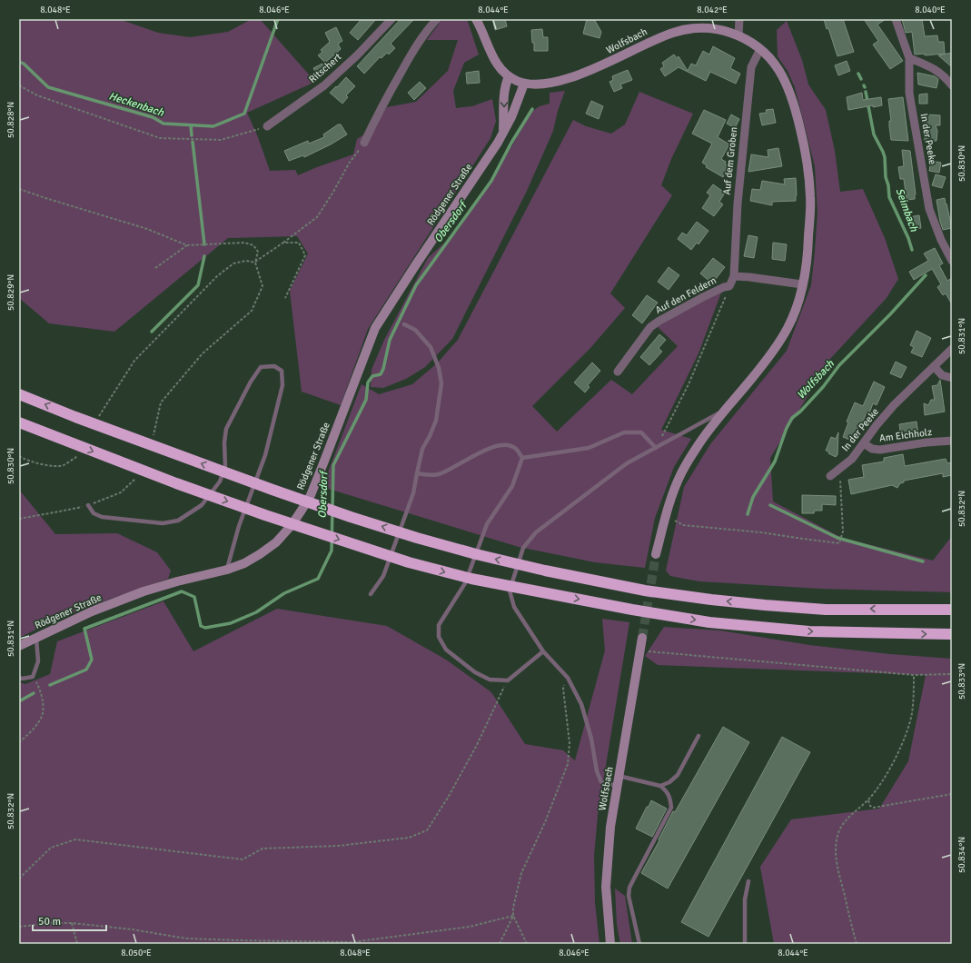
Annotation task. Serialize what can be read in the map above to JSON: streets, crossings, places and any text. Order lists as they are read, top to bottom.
{
  "streets": {
    "main road": ["Wolfsbach", "Rödgener Straße"],
    "street": [
      "Ritschert",
      "In der Peeke",
      "Auf dem Groben",
      "Auf den Feldern",
      "Am Eichholz"
    ]
  },
  "crossings": [
    ["Wolfsbach", "Auf dem Groben"],
    ["Wolfsbach", "Rödgener Straße"],
    ["In der Peeke", "Am Eichholz"],
    ["Auf dem Groben", "Auf den Feldern"]
  ],
  "water": [
    "Heckenbach",
    "Seimbach",
    "Obersdorf",
    "Wolfsbach"
  ],
  "scale_bar": "50 m",
  "coordinates": [
    "8.048°E",
    "8.046°E",
    "8.044°E",
    "8.042°E",
    "8.040°E",
    "50.828°N",
    "50.830°N",
    "50.829°N",
    "50.831°N",
    "50.832°N",
    "50.833°N",
    "50.834°N",
    "8.050°E"
  ]
}
